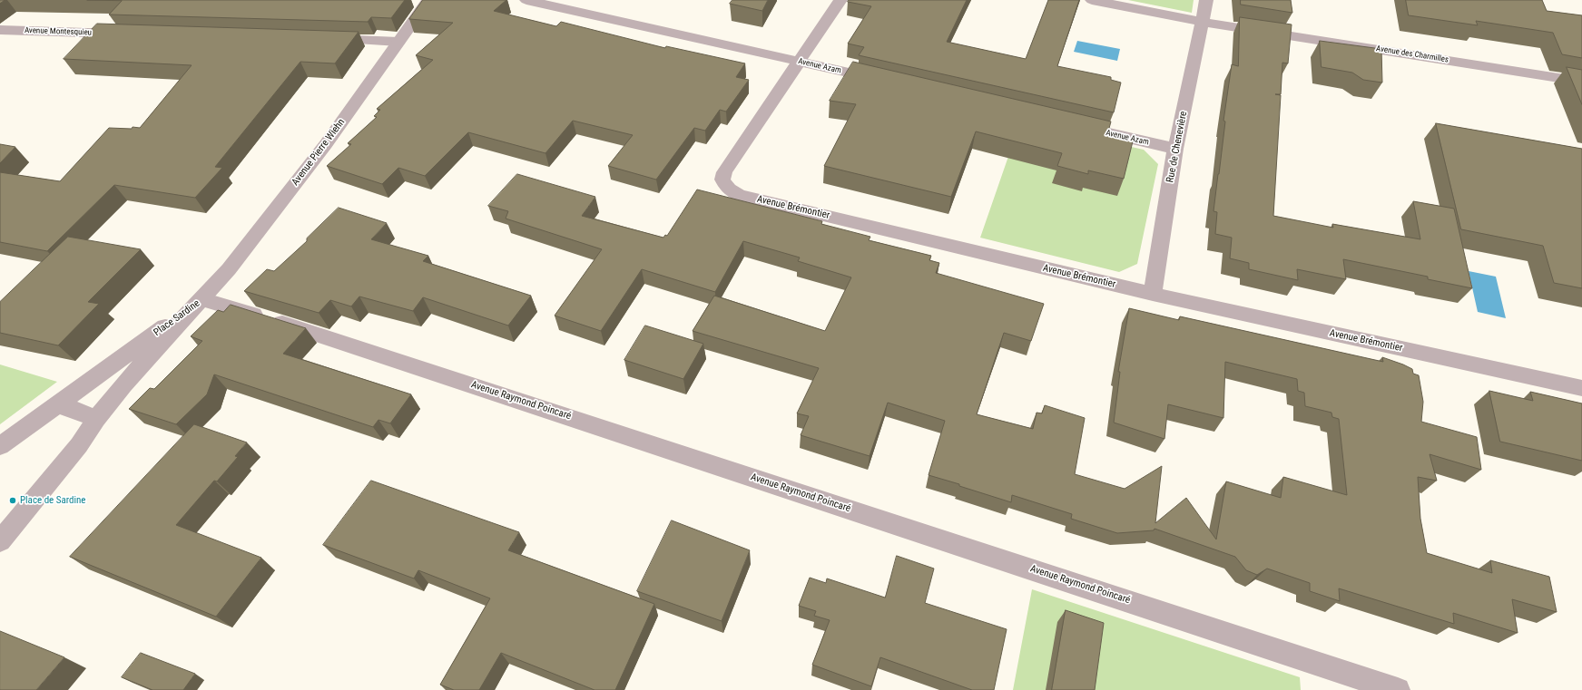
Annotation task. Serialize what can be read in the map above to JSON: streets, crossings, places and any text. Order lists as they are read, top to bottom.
{
  "streets": {
    "street": [
      "Avenue Montesquieu",
      "Avenue des Charmilles",
      "Avenue Azam",
      "Rue de Chenevière",
      "Avenue Pierre Wiehn",
      "Avenue Brémontier",
      "Place Sardine",
      "Avenue Raymond Poincaré"
    ]
  },
  "crossings": [
    ["Avenue des Charmilles", "Rue de Chenevière"],
    ["Avenue Azam", "Rue de Chenevière"],
    ["Avenue Azam", "Avenue Brémontier"],
    ["Rue de Chenevière", "Avenue Brémontier"],
    ["Avenue Pierre Wiehn", "Place Sardine"],
    ["Avenue Pierre Wiehn", "Avenue Raymond Poincaré"],
    ["Place Sardine", "Avenue Raymond Poincaré"]
  ],
  "places": ["Place de Sardine"]
}
